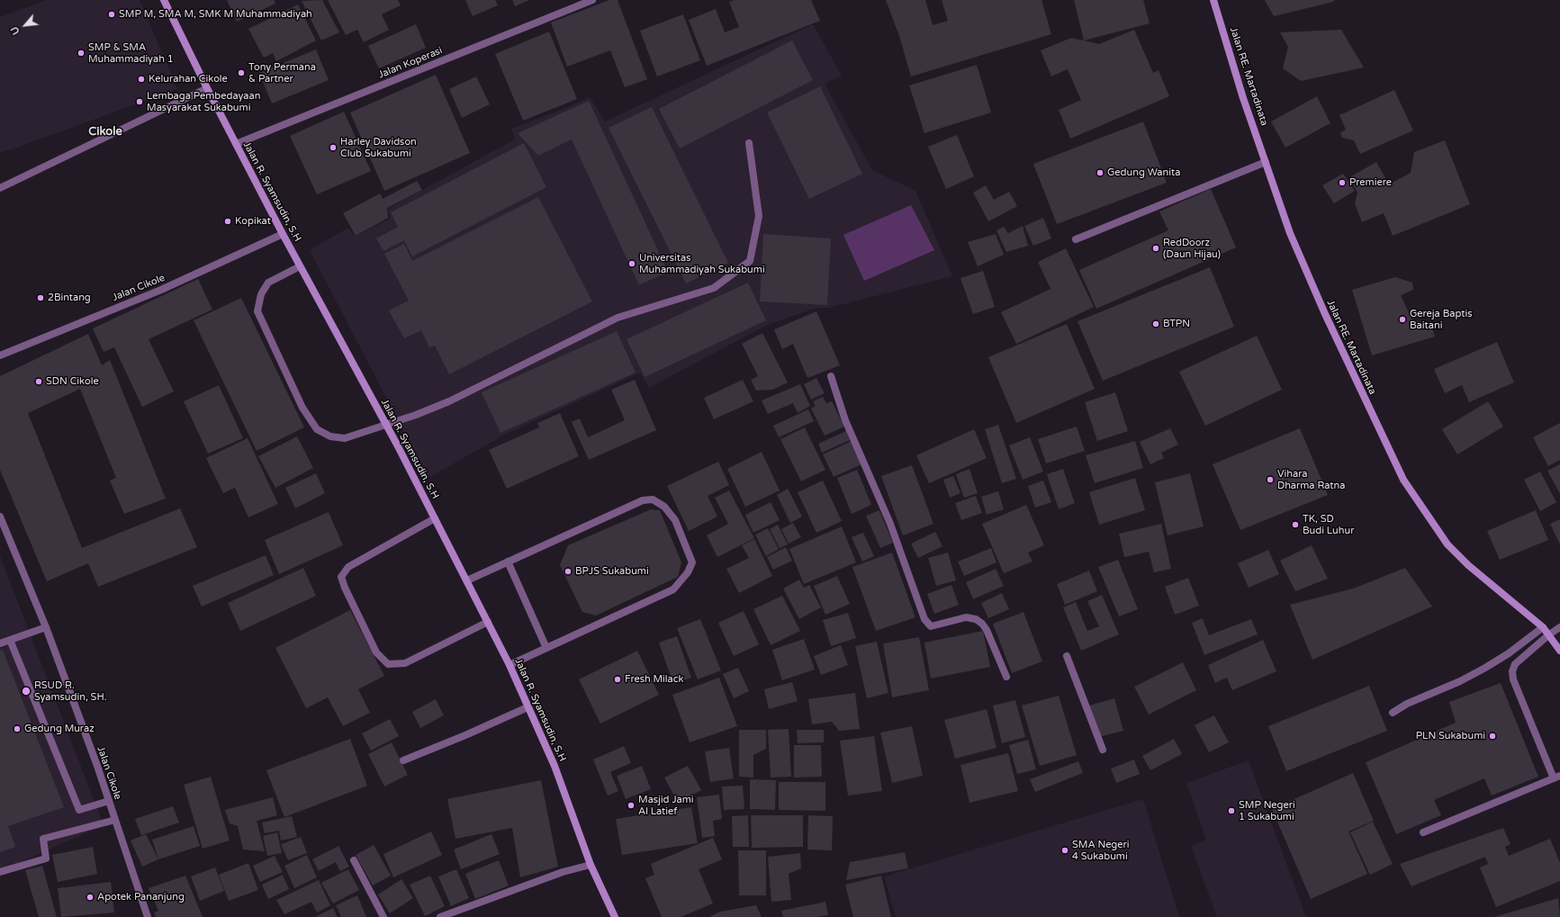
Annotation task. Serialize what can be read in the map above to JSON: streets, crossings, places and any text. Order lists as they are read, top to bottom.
{
  "streets": {
    "street": [
      "Jalan Koperasi",
      "Jalan RE. Martadinata",
      "Jalan R. Syamsudin, S.H",
      "Jalan Cikole"
    ]
  },
  "crossings": [
    ["Jalan Koperasi", "Jalan R. Syamsudin, S.H"],
    ["Jalan R. Syamsudin, S.H", "Jalan Cikole"]
  ],
  "districts": ["Cikole"],
  "places": [
    "SMP M, SMA M, SMK M Muhammadiyah",
    "SMP & SMA Muhammadiyah 1",
    "Tony Permana & Partner",
    "Kelurahan Cikole",
    "Lembaga Pembedayaan Masyarakat Sukabumi",
    "Harley Davidson Club Sukabumi",
    "Gedung Wanita",
    "Premiere",
    "Kopikat",
    "RedDoorz (Daun Hijau)",
    "Universitas Muhammadiyah Sukabumi",
    "2Bintang",
    "Gereja Baptis Baitani",
    "BTPN",
    "SDN Cikole",
    "Vihara Dharma Ratna",
    "TK, SD Budi Luhur",
    "BPJS Sukabumi",
    "Fresh Milack",
    "RSUD R. Syamsudin, SH.",
    "Gedung Muraz",
    "PLN Sukabumi",
    "Masjid Jami Al Latief",
    "SMP Negeri 1 Sukabumi",
    "SMA Negeri 4 Sukabumi",
    "Apotek Pananjung"
  ],
  "north": "bottom left"
}
